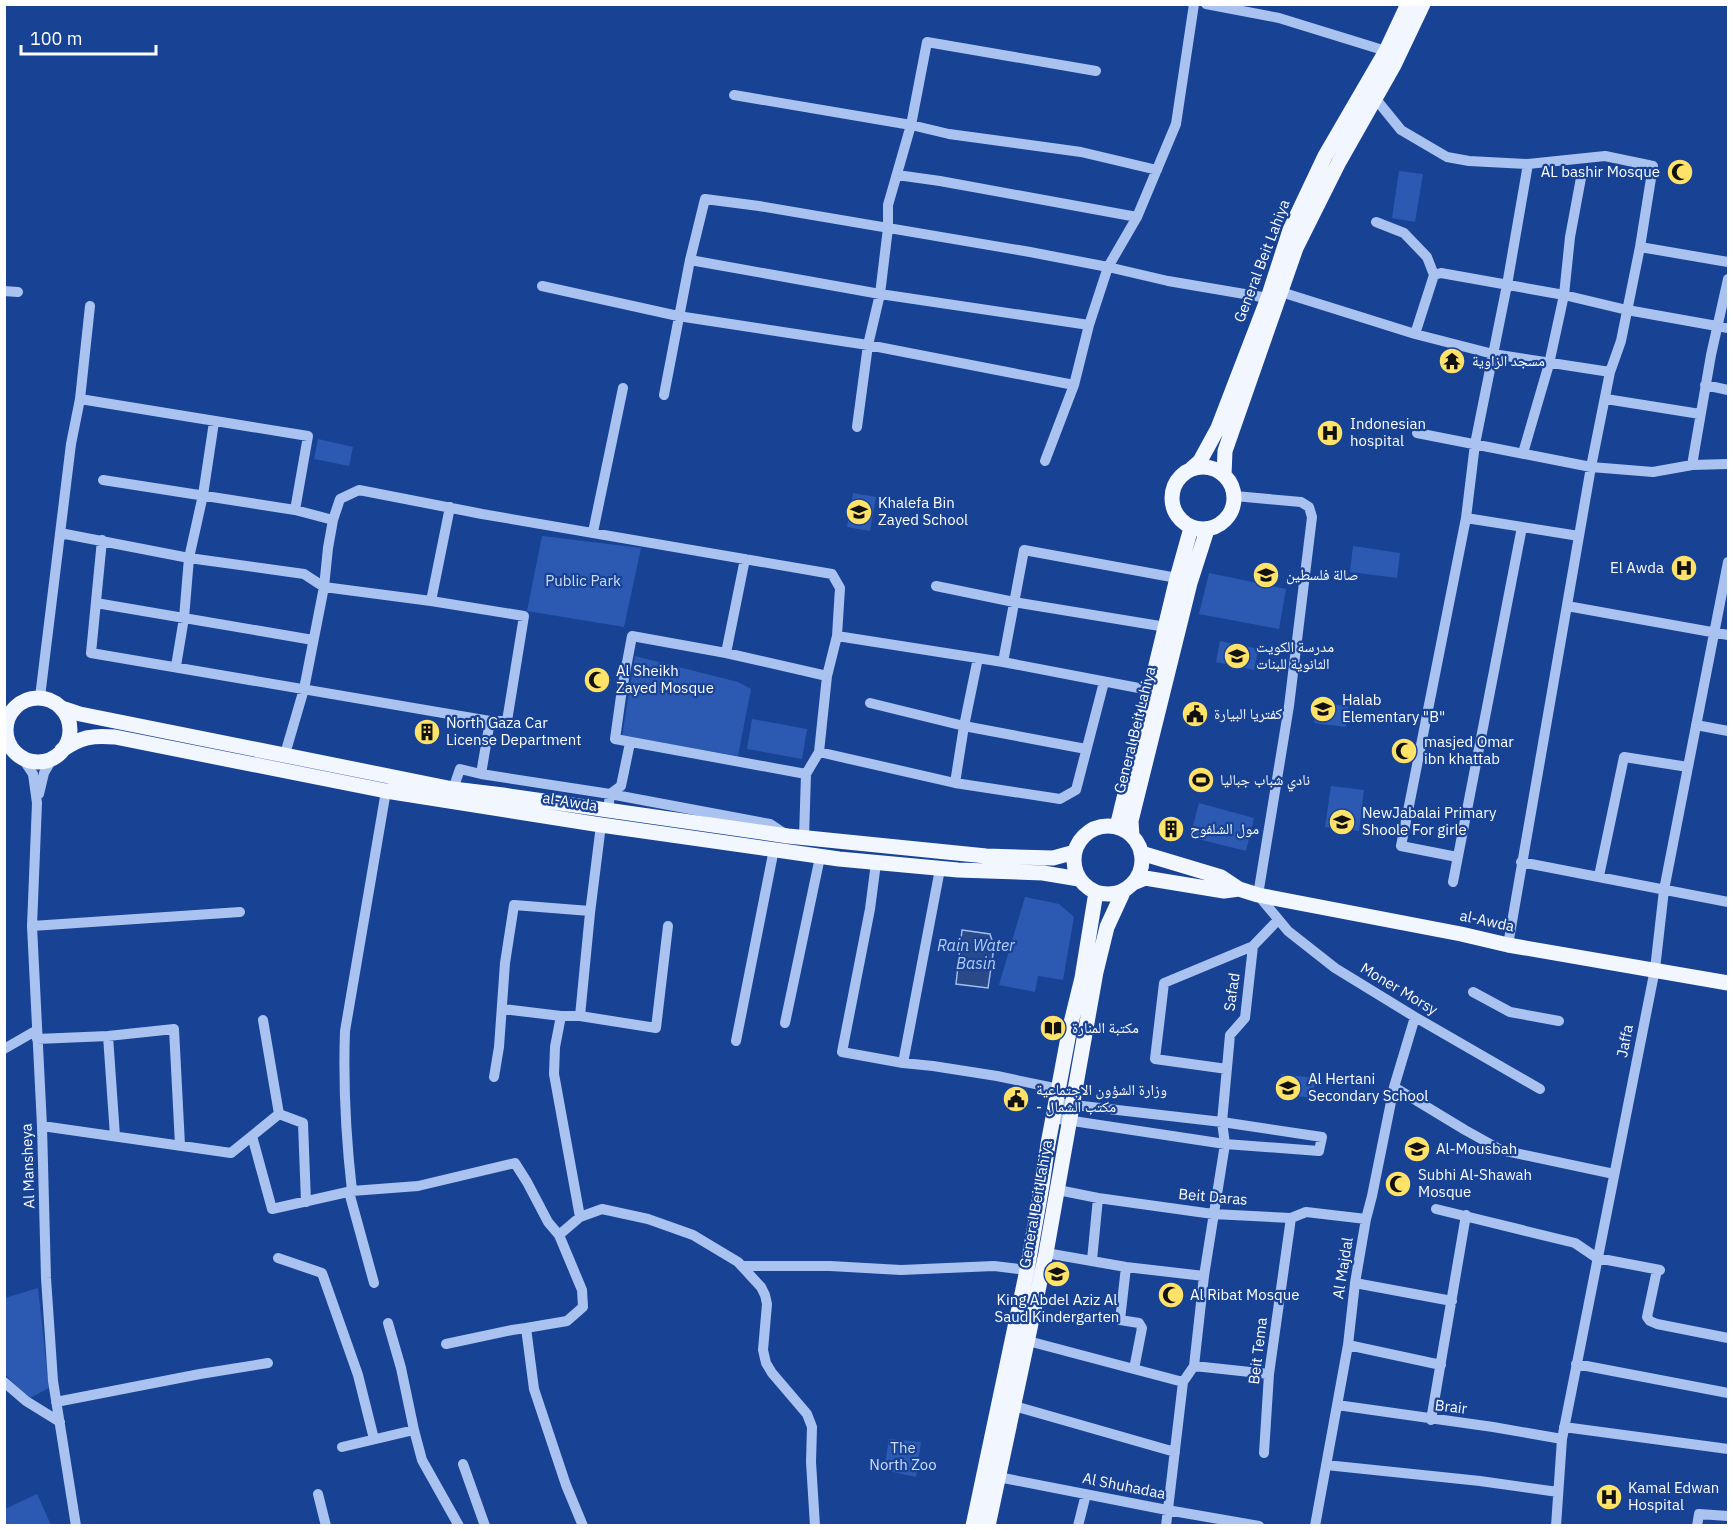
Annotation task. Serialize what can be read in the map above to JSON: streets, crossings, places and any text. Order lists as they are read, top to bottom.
{
  "streets": {
    "main road": ["General Beit Lahiya", "al-Awda"],
    "street": [
      "Moner Morsy",
      "Safad",
      "Jaffa",
      "Al Mansheya",
      "Beit Daras",
      "Al Majdal",
      "Beit Tema",
      "Brair",
      "Al Shuhadaa"
    ]
  },
  "crossings": [
    ["General Beit Lahiya", "al-Awda"],
    ["General Beit Lahiya", "Beit Daras"],
    ["General Beit Lahiya", "Al Shuhadaa"],
    ["al-Awda", "Moner Morsy"],
    ["al-Awda", "Jaffa"],
    ["al-Awda", "Al Mansheya"],
    ["Moner Morsy", "Al Majdal"],
    ["Safad", "Beit Daras"],
    ["Jaffa", "Brair"],
    ["Beit Daras", "Al Majdal"],
    ["Beit Daras", "Beit Tema"],
    ["Al Majdal", "Brair"]
  ],
  "water": ["Rain Water Basin"],
  "parks": ["Public Park", "The North Zoo"],
  "places": {
    "mosque": [
      "AL bashir Mosque",
      "Al Sheikh Zayed Mosque",
      "masjed Omar ibn khattab",
      "Subhi Al-Shawah Mosque",
      "Al Ribat Mosque"
    ],
    "temple": ["مسجد الزاوية"],
    "hospital": ["Indonesian hospital", "El Awda", "Kamal Edwan Hospital"],
    "school or university": [
      "Khalefa Bin Zayed School",
      "صالة فلسطين",
      "مدرسة الكويت الثانوية للبنات",
      "Halab Elementary \"B\"",
      "NewJabalai Primary Shoole For girle",
      "Al Hertani Secondary School",
      "Al-Mousbah",
      "King Abdel Aziz Al Saud Kindergarten"
    ],
    "public building": ["كفتريا البيارة", "وزارة الشؤون الاجتماعية - مكتب الشمال"],
    "building": ["North Gaza Car License Department", "مول الشلفوح"],
    "sports": ["نادي شباب جباليا"],
    "library": ["مكتبة المنارة"]
  },
  "scale_bar": "100 m"
}
